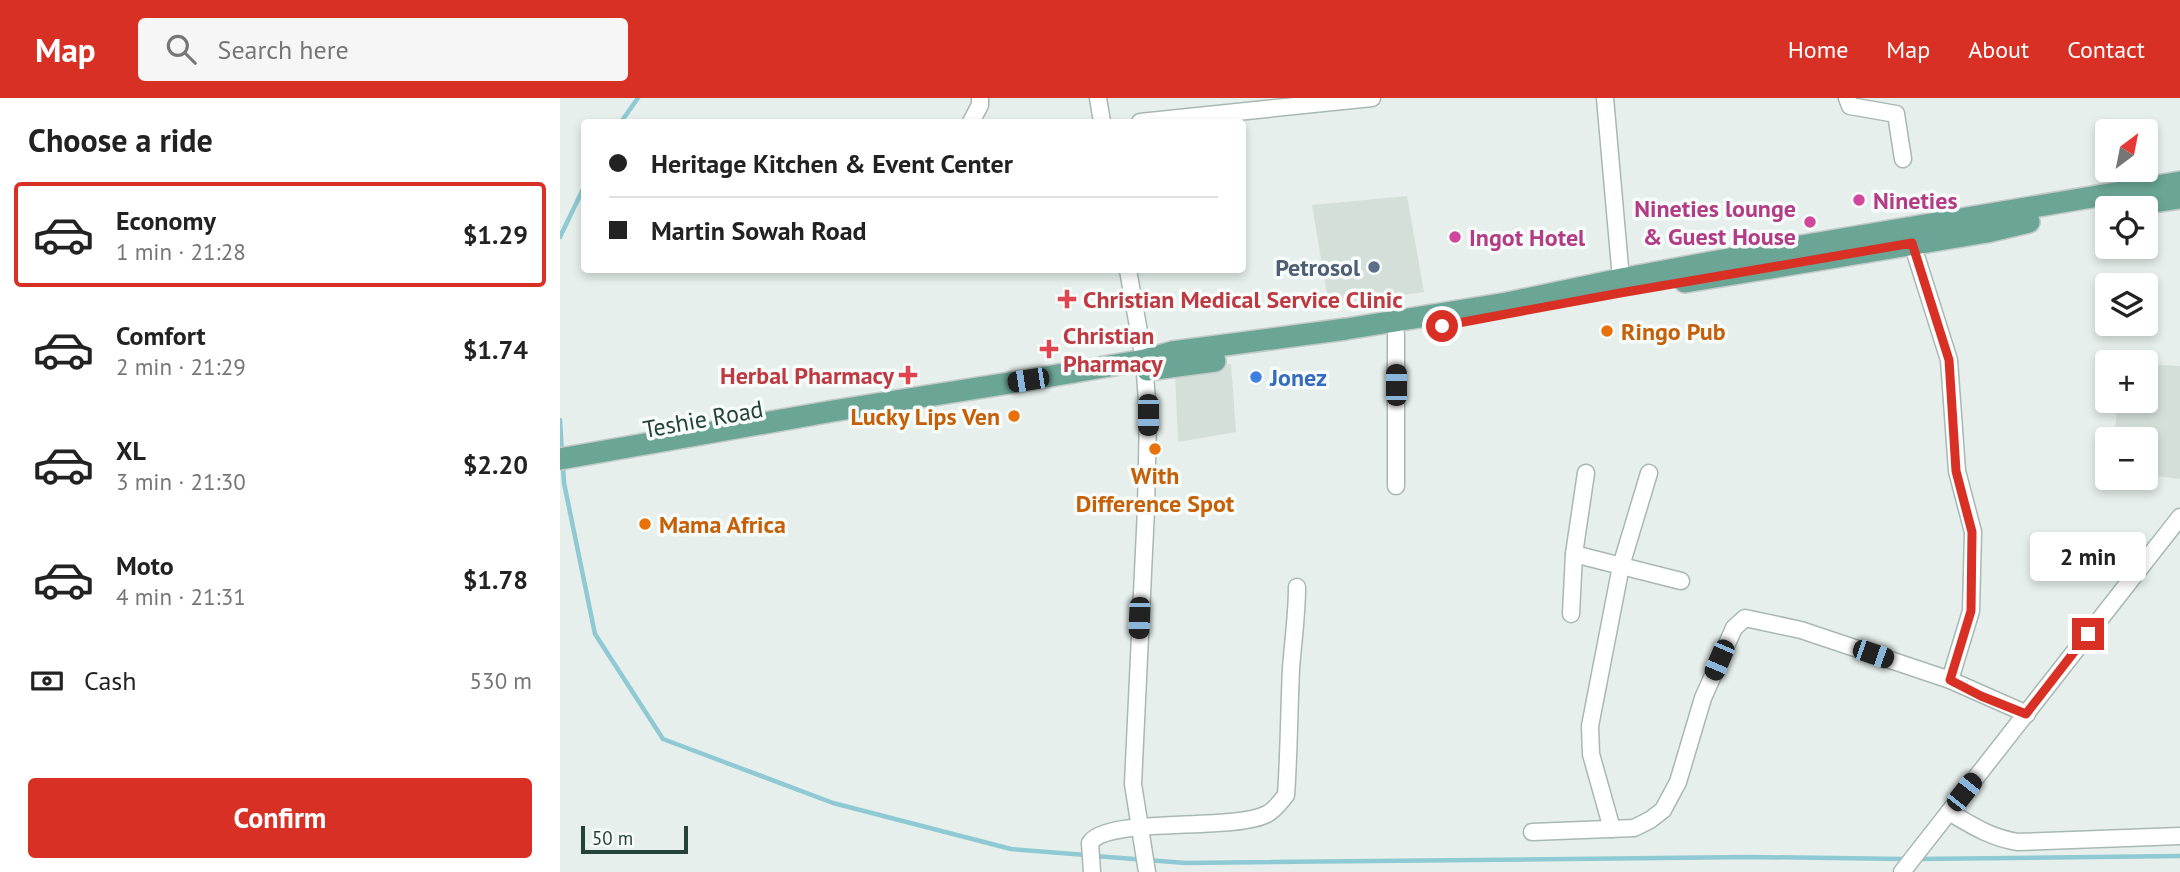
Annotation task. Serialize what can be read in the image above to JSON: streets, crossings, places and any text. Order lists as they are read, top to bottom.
{
  "streets": {
    "main road": ["Teshie Road"]
  },
  "places": {
    "other": [
      "Nineties",
      "Nineties lounge & Guest House",
      "Ingot Hotel",
      "Petrosol",
      "Ringo Pub",
      "Jonez",
      "Lucky Lips Ven",
      "With Difference Spot",
      "Mama Africa"
    ],
    "health": ["Christian Medical Service Clinic", "Christian Pharmacy", "Herbal Pharmacy"]
  },
  "scale_bar": "50 m",
  "north": "top right",
  "page": {
    "header": "Map",
    "search": "Search here",
    "nav": [
      "Home",
      "Map",
      "About",
      "Contact"
    ],
    "heading": "Choose a ride",
    "map_buttons": ["+", "−"],
    "banner": ["Heritage Kitchen & Event Center", "Martin Sowah Road"],
    "list": [
      {
        "name": "Economy",
        "note": "1 min · 21:28",
        "value": "$1.29"
      },
      {
        "name": "Comfort",
        "note": "2 min · 21:29",
        "value": "$1.74"
      },
      {
        "name": "XL",
        "note": "3 min · 21:30",
        "value": "$2.20"
      },
      {
        "name": "Moto",
        "note": "4 min · 21:31",
        "value": "$1.78"
      }
    ],
    "bubble": "2 min",
    "pay": ["Cash", "530 m"],
    "buttons": "Confirm",
    "scale": "50 m"
  }
}
